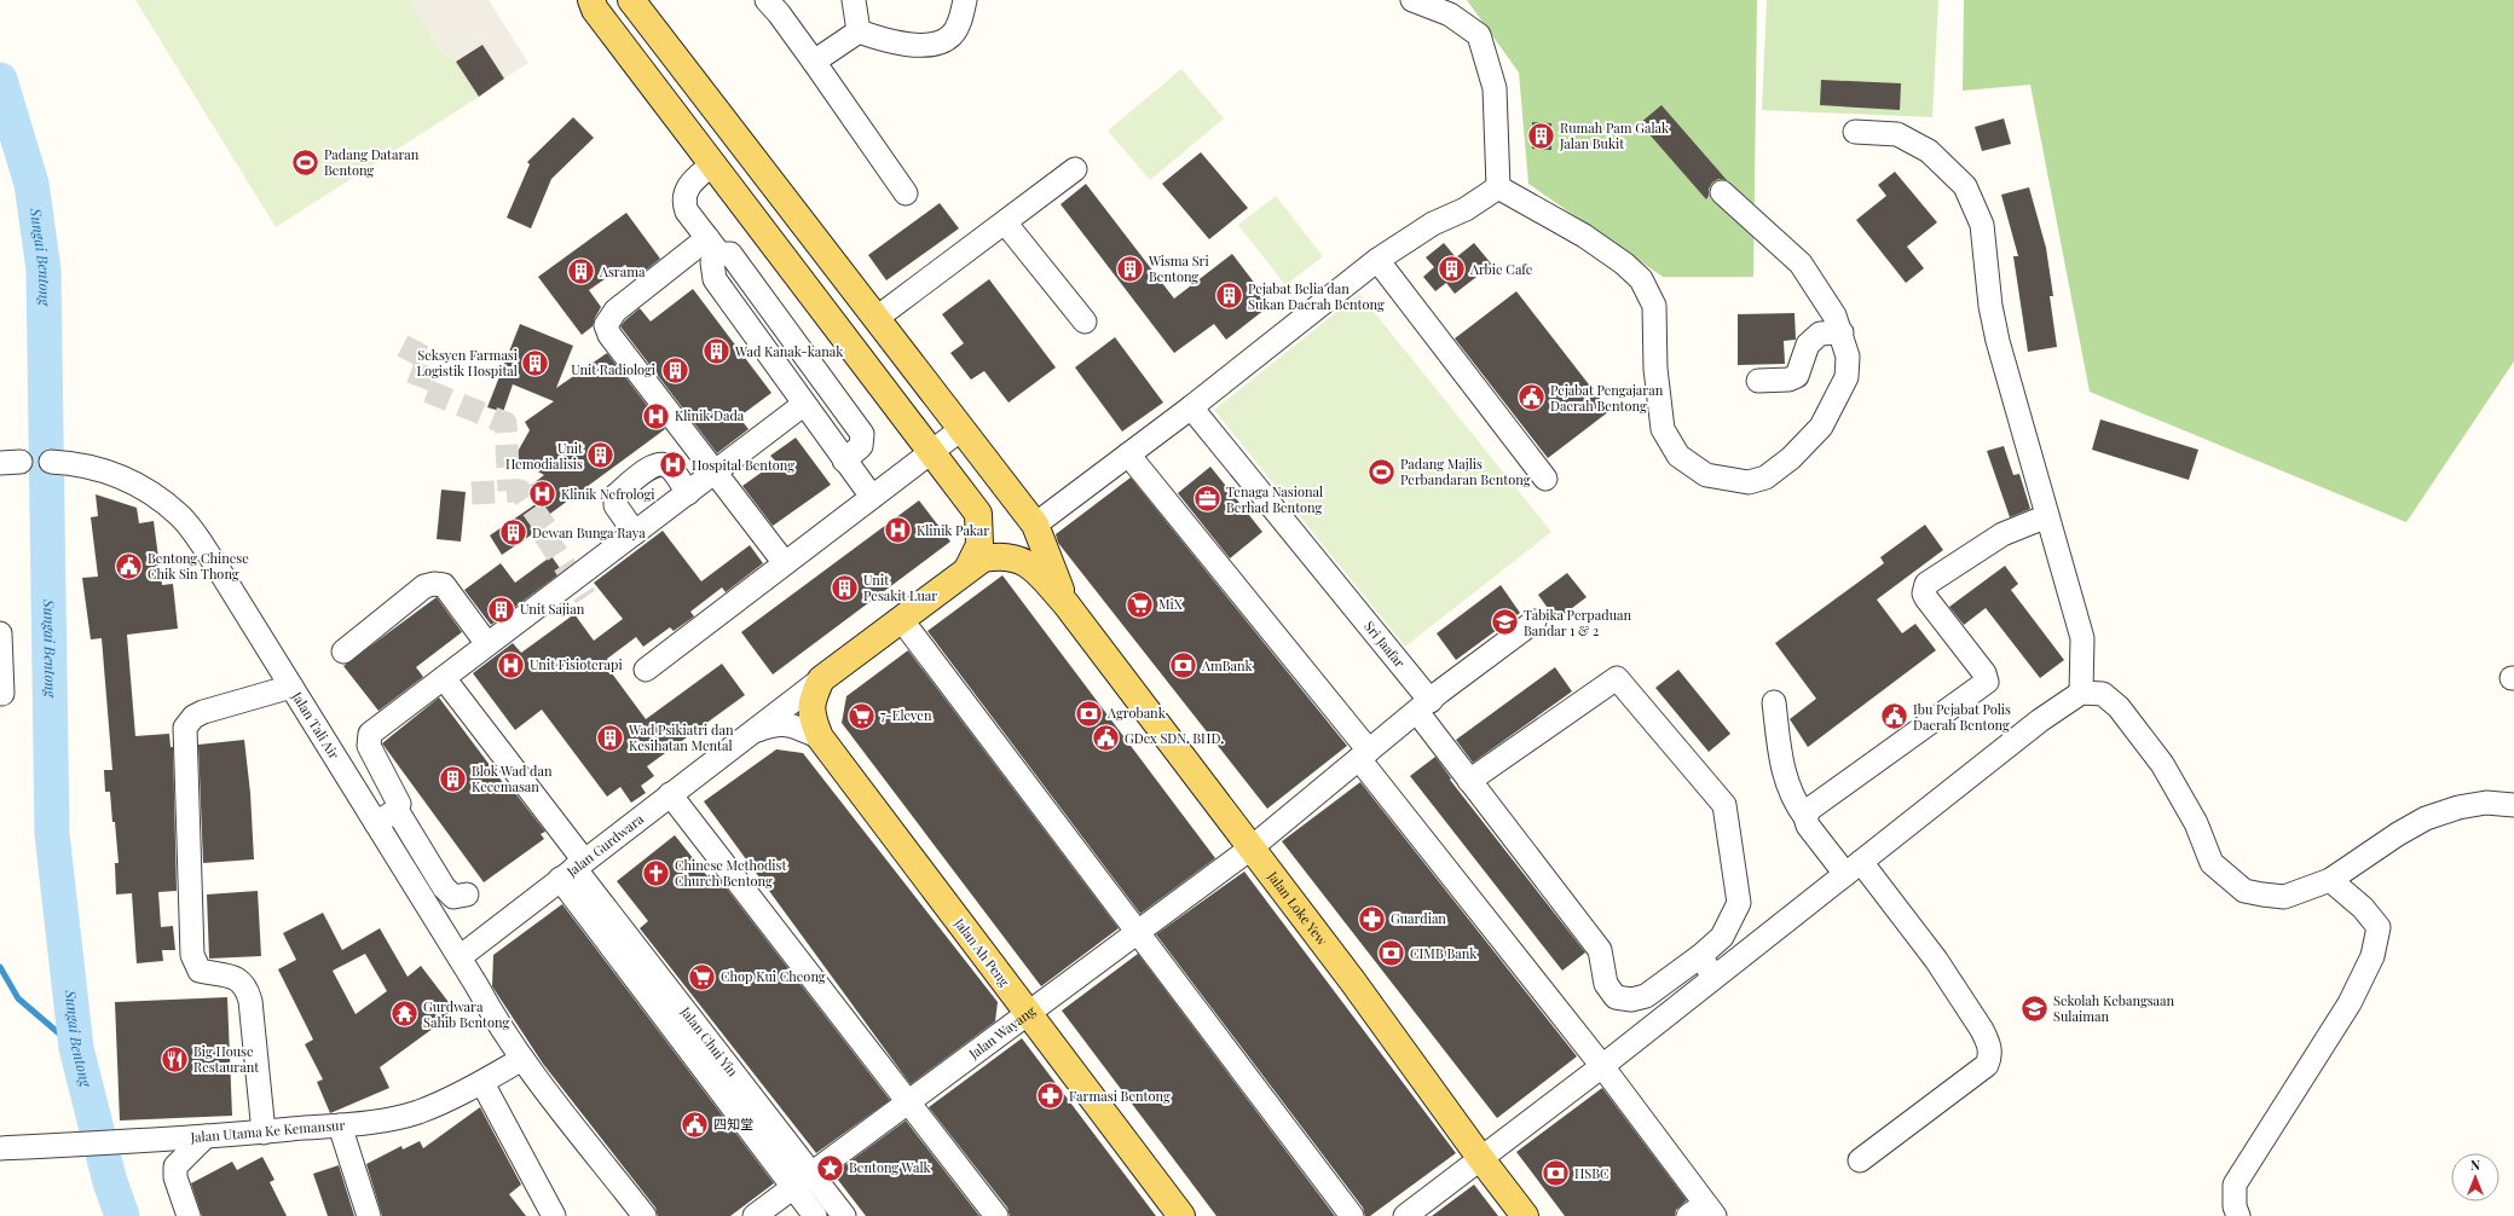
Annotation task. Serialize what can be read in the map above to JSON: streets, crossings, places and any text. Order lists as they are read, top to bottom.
{
  "streets": {
    "main road": ["Jalan Loke Yew", "Jalan Ah Peng"],
    "street": [
      "Sri Jaafar",
      "Jalan Tali Air",
      "Jalan Gurdwara",
      "Jalan Wayang",
      "Jalan Chui Yin",
      "Jalan Utama Ke Kemansur"
    ]
  },
  "crossings": [
    ["Jalan Tali Air", "Jalan Gurdwara"],
    ["Jalan Tali Air", "Jalan Utama Ke Kemansur"],
    ["Jalan Gurdwara", "Jalan Ah Peng"],
    ["Jalan Gurdwara", "Jalan Chui Yin"],
    ["Jalan Loke Yew", "Jalan Wayang"],
    ["Jalan Ah Peng", "Jalan Wayang"],
    ["Jalan Wayang", "Jalan Chui Yin"]
  ],
  "water": ["Sungai Bentong"],
  "places": {
    "building": [
      "Rumah Pam Galak Jalan Bukit",
      "Wisma Sri Bentong",
      "Arbie Cafe",
      "Asrama",
      "Pejabat Belia dan Sukan Daerah Bentong",
      "Wad Kanak-kanak",
      "Seksyen Farmasi Logistik Hospital",
      "Unit Radiologi",
      "Unit Hemodialisis",
      "Dewan Bunga Raya",
      "Unit Pesakit Luar",
      "Unit Sajian",
      "Wad Psikiatri dan Kesihatan Mental",
      "Blok Wad dan Kecemasan"
    ],
    "sports": ["Padang Dataran Bentong", "Padang Majlis Perbandaran Bentong"],
    "public building": [
      "Pejabat Pengajaran Daerah Bentong",
      "Bentong Chinese Chik Sin Thong",
      "Ibu Pejabat Polis Daerah Bentong",
      "GDex SDN. BHD.",
      "四知堂"
    ],
    "hospital": [
      "Klinik Dada",
      "Hospital Bentong",
      "Klinik Nefrologi",
      "Klinik Pakar",
      "Unit Fisioterapi"
    ],
    "office": ["Tenaga Nasional Berhad Bentong"],
    "supermarket": ["MiX", "7-Eleven", "Chop Kui Cheong"],
    "school or university": ["Tabika Perpaduan Bandar 1 & 2", "Sekolah Kebangsaan Sulaiman"],
    "bank": [
      "AmBank",
      "Agrobank",
      "CIMB Bank",
      "HSBC"
    ],
    "church": ["Chinese Methodist Church Bentong"],
    "pharmacy": ["Guardian", "Farmasi Bentong"],
    "temple": ["Gurdwara Sahib Bentong"],
    "restaurant": ["Big House Restaurant"],
    "place": ["Bentong Walk"]
  },
  "north": "top"
}
